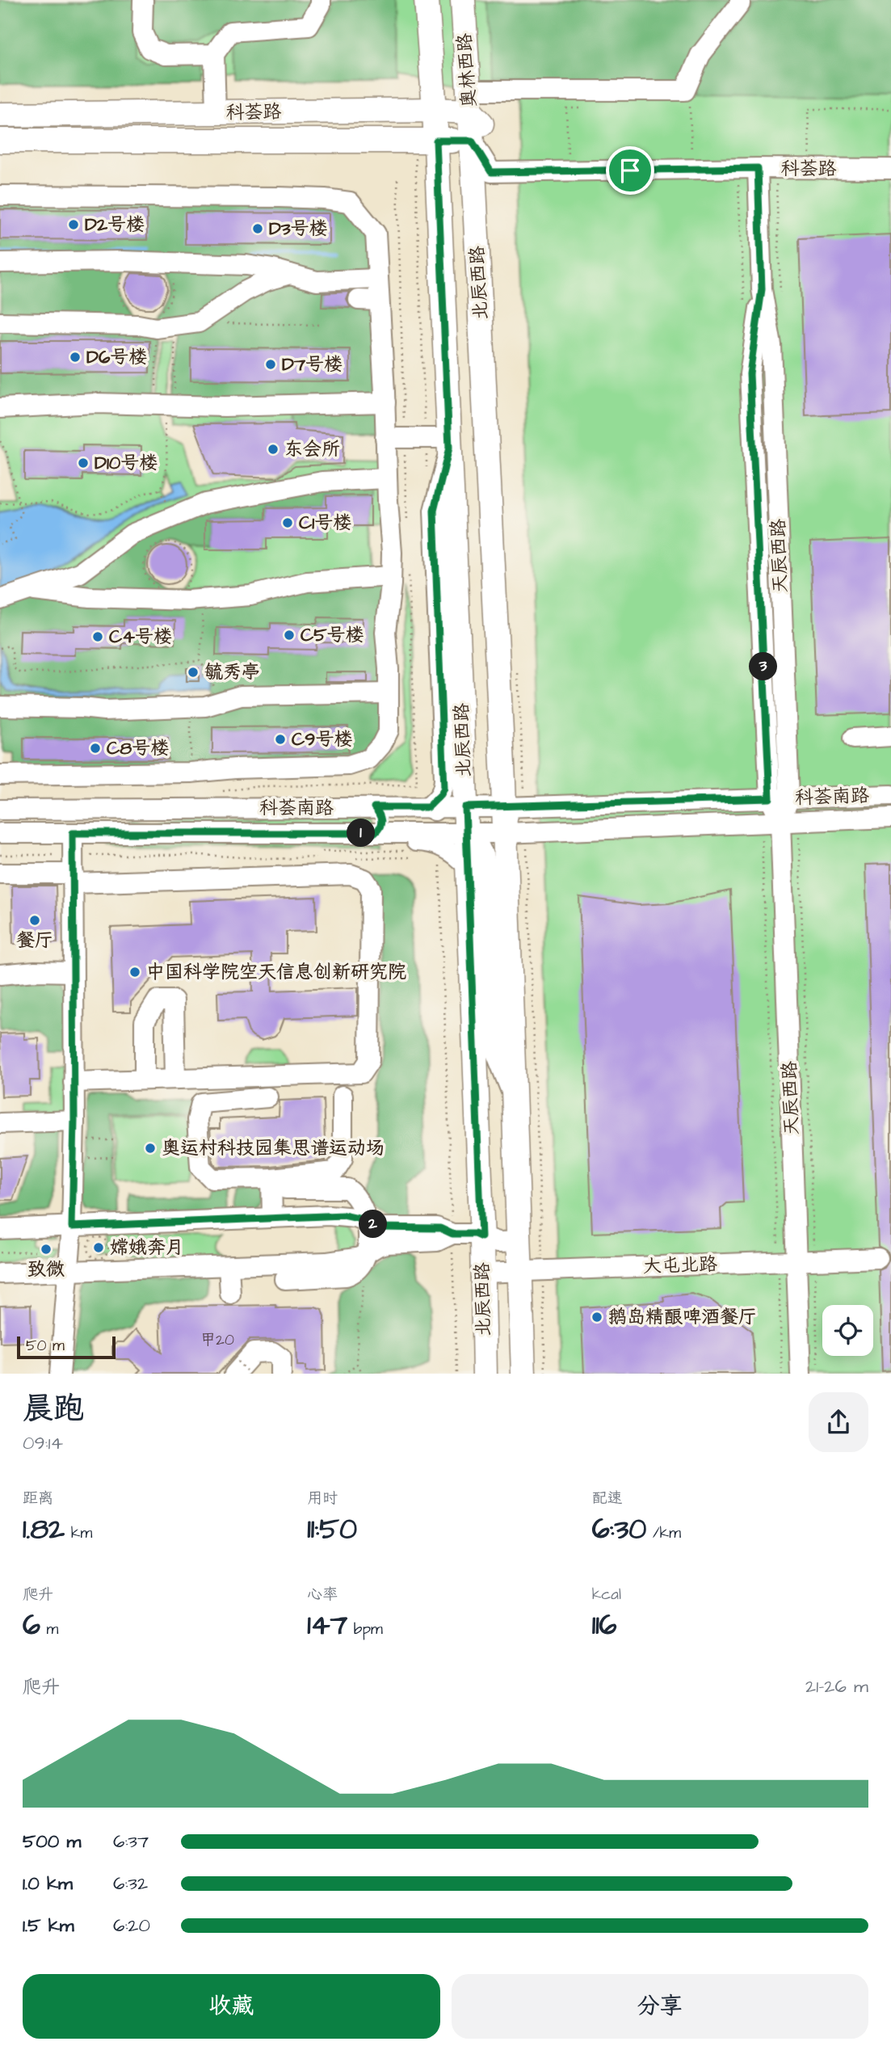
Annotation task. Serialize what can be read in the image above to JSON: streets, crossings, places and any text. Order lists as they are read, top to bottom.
{
  "streets": {
    "main road": ["奥林西路", "科荟路", "北辰西路"],
    "street": ["天辰西路", "科荟南路", "大屯北路"]
  },
  "crossings": [
    ["奥林西路", "科荟路"],
    ["奥林西路", "北辰西路"],
    ["科荟路", "北辰西路"],
    ["科荟路", "天辰西路"],
    ["北辰西路", "科荟南路"],
    ["北辰西路", "大屯北路"],
    ["天辰西路", "科荟南路"],
    ["天辰西路", "大屯北路"]
  ],
  "places": [
    "D2号楼",
    "D3号楼",
    "D6号楼",
    "D7号楼",
    "东会所",
    "D10号楼",
    "C1号楼",
    "C5号楼",
    "C4号楼",
    "毓秀亭",
    "C9号楼",
    "C8号楼",
    "餐厅",
    "中国科学院空天信息创新研究院",
    "奥运村科技园集思谱运动场",
    "嫦娥奔月",
    "致微",
    "鹅岛精酿啤酒餐厅"
  ],
  "house_numbers": ["甲20"],
  "scale_bar": "50 m",
  "page": {
    "pins": ["3", "1", "2"],
    "scale": "50 m",
    "heading": ["晨跑", "09:14"],
    "stats": [
      ["距离", "1.82 km"],
      ["用时", "11:50"],
      ["配速", "6:30 /km"],
      ["爬升", "6 m"],
      ["心率", "147 bpm"],
      ["kcal", "116"]
    ],
    "chart": ["爬升", "21–26 m"],
    "list": [
      {
        "name": "500 m",
        "note": "6:37"
      },
      {
        "name": "1.0 km",
        "note": "6:32"
      },
      {
        "name": "1.5 km",
        "note": "6:20"
      }
    ],
    "buttons": ["收藏", "分享"]
  }
}
